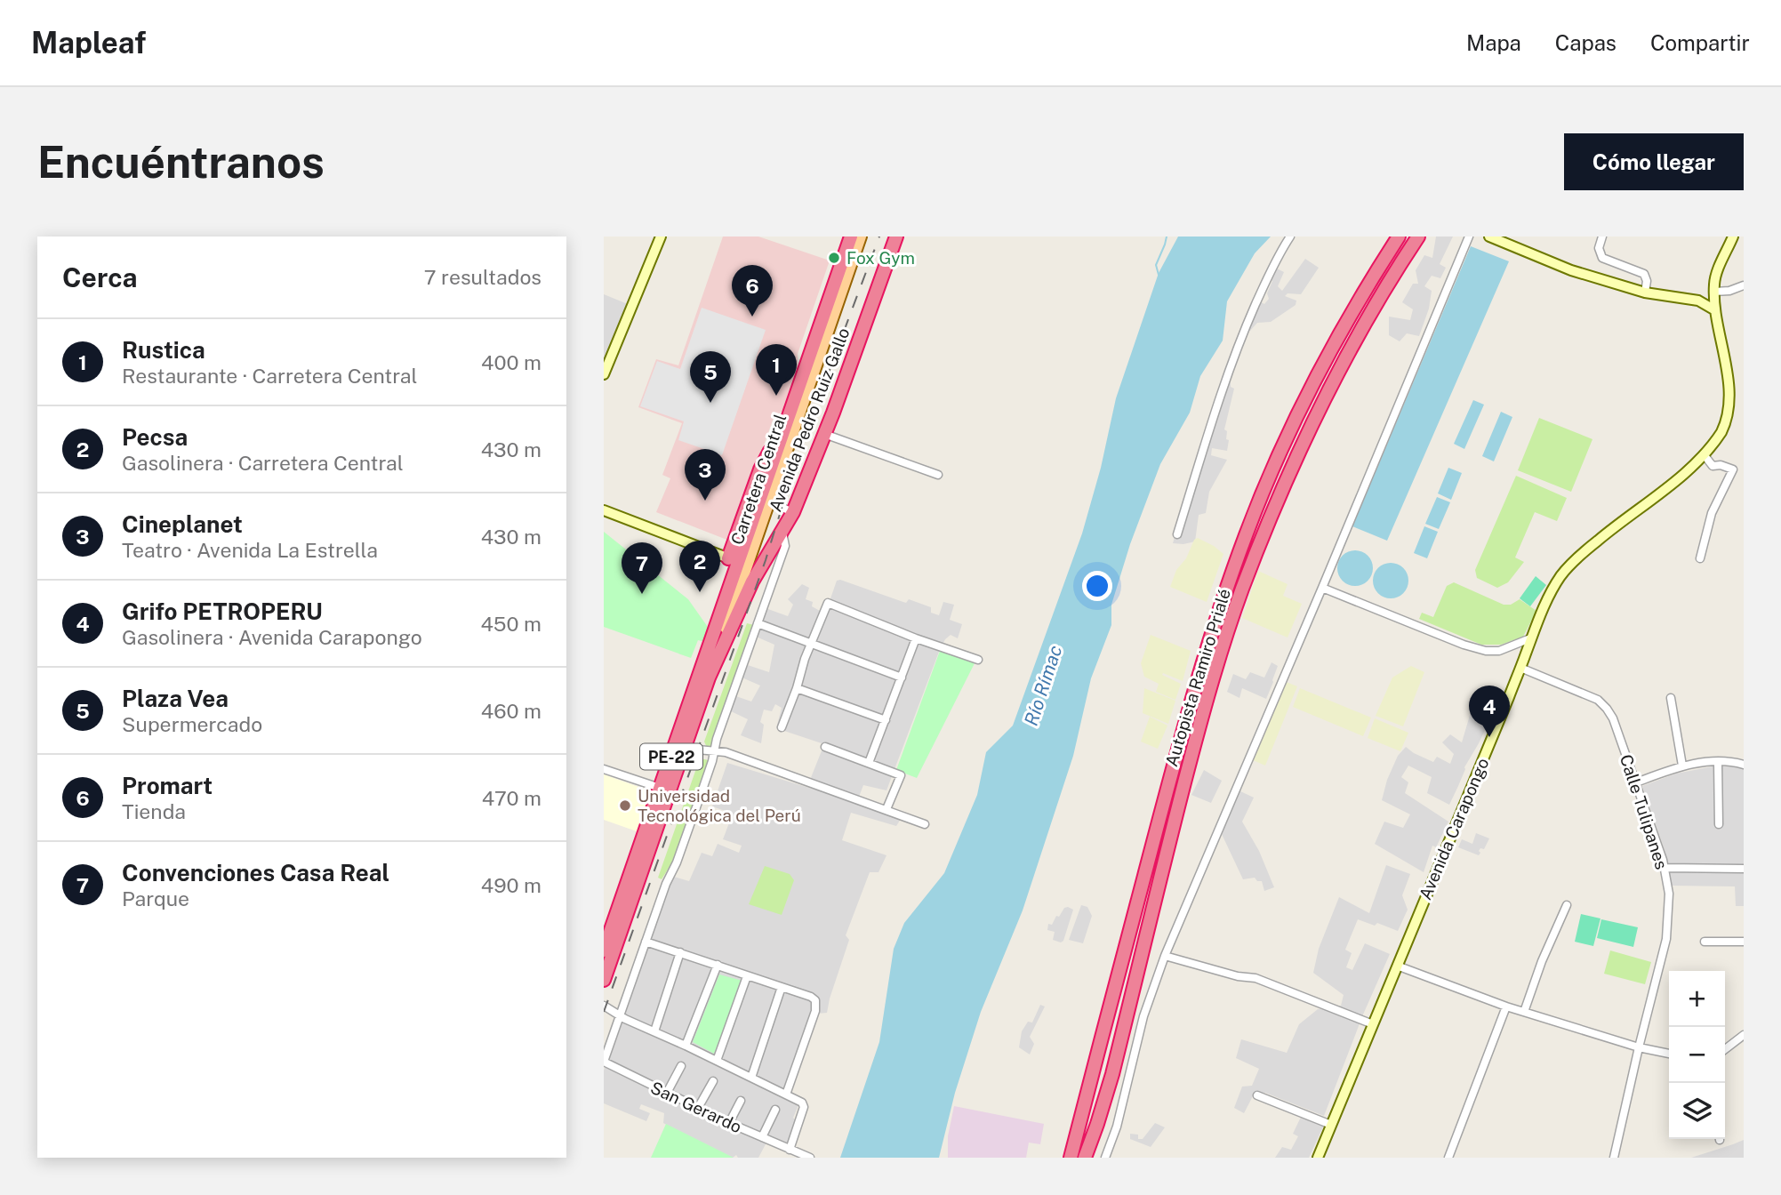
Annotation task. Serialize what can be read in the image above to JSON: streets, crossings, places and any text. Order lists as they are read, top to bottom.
{
  "streets": {
    "highway": [
      "Avenida Pedro Ruiz Gallo",
      "Carretera Central",
      "Autopista Ramiro Prialé",
      "PE-22"
    ],
    "street": ["Calle Tulipanes", "Avenida Carapongo", "San Gerardo"]
  },
  "crossings": [
    ["Avenida Pedro Ruiz Gallo", "Carretera Central"],
    ["Calle Tulipanes", "Avenida Carapongo"]
  ],
  "water": ["Río Rímac"],
  "places": ["Fox Gym", "Universidad Tecnológica del Perú"],
  "page": {
    "header": "Mapleaf",
    "nav": ["Mapa", "Capas", "Compartir"],
    "buttons": "Cómo llegar",
    "title": "Encuéntranos",
    "heading": ["Cerca", "7 resultados"],
    "pins": [
      "6",
      "1",
      "5",
      "3",
      "2",
      "7",
      "4"
    ],
    "list": [
      {
        "mark": "1",
        "name": "Rustica",
        "note": "Restaurante · Carretera Central",
        "value": "400 m"
      },
      {
        "mark": "2",
        "name": "Pecsa",
        "note": "Gasolinera · Carretera Central",
        "value": "430 m"
      },
      {
        "mark": "3",
        "name": "Cineplanet",
        "note": "Teatro · Avenida La Estrella",
        "value": "430 m"
      },
      {
        "mark": "4",
        "name": "Grifo PETROPERU",
        "note": "Gasolinera · Avenida Carapongo",
        "value": "450 m"
      },
      {
        "mark": "5",
        "name": "Plaza Vea",
        "note": "Supermercado",
        "value": "460 m"
      },
      {
        "mark": "6",
        "name": "Promart",
        "note": "Tienda",
        "value": "470 m"
      },
      {
        "mark": "7",
        "name": "Convenciones Casa Real",
        "note": "Parque",
        "value": "490 m"
      }
    ],
    "map_buttons": ["+", "−"]
  }
}
